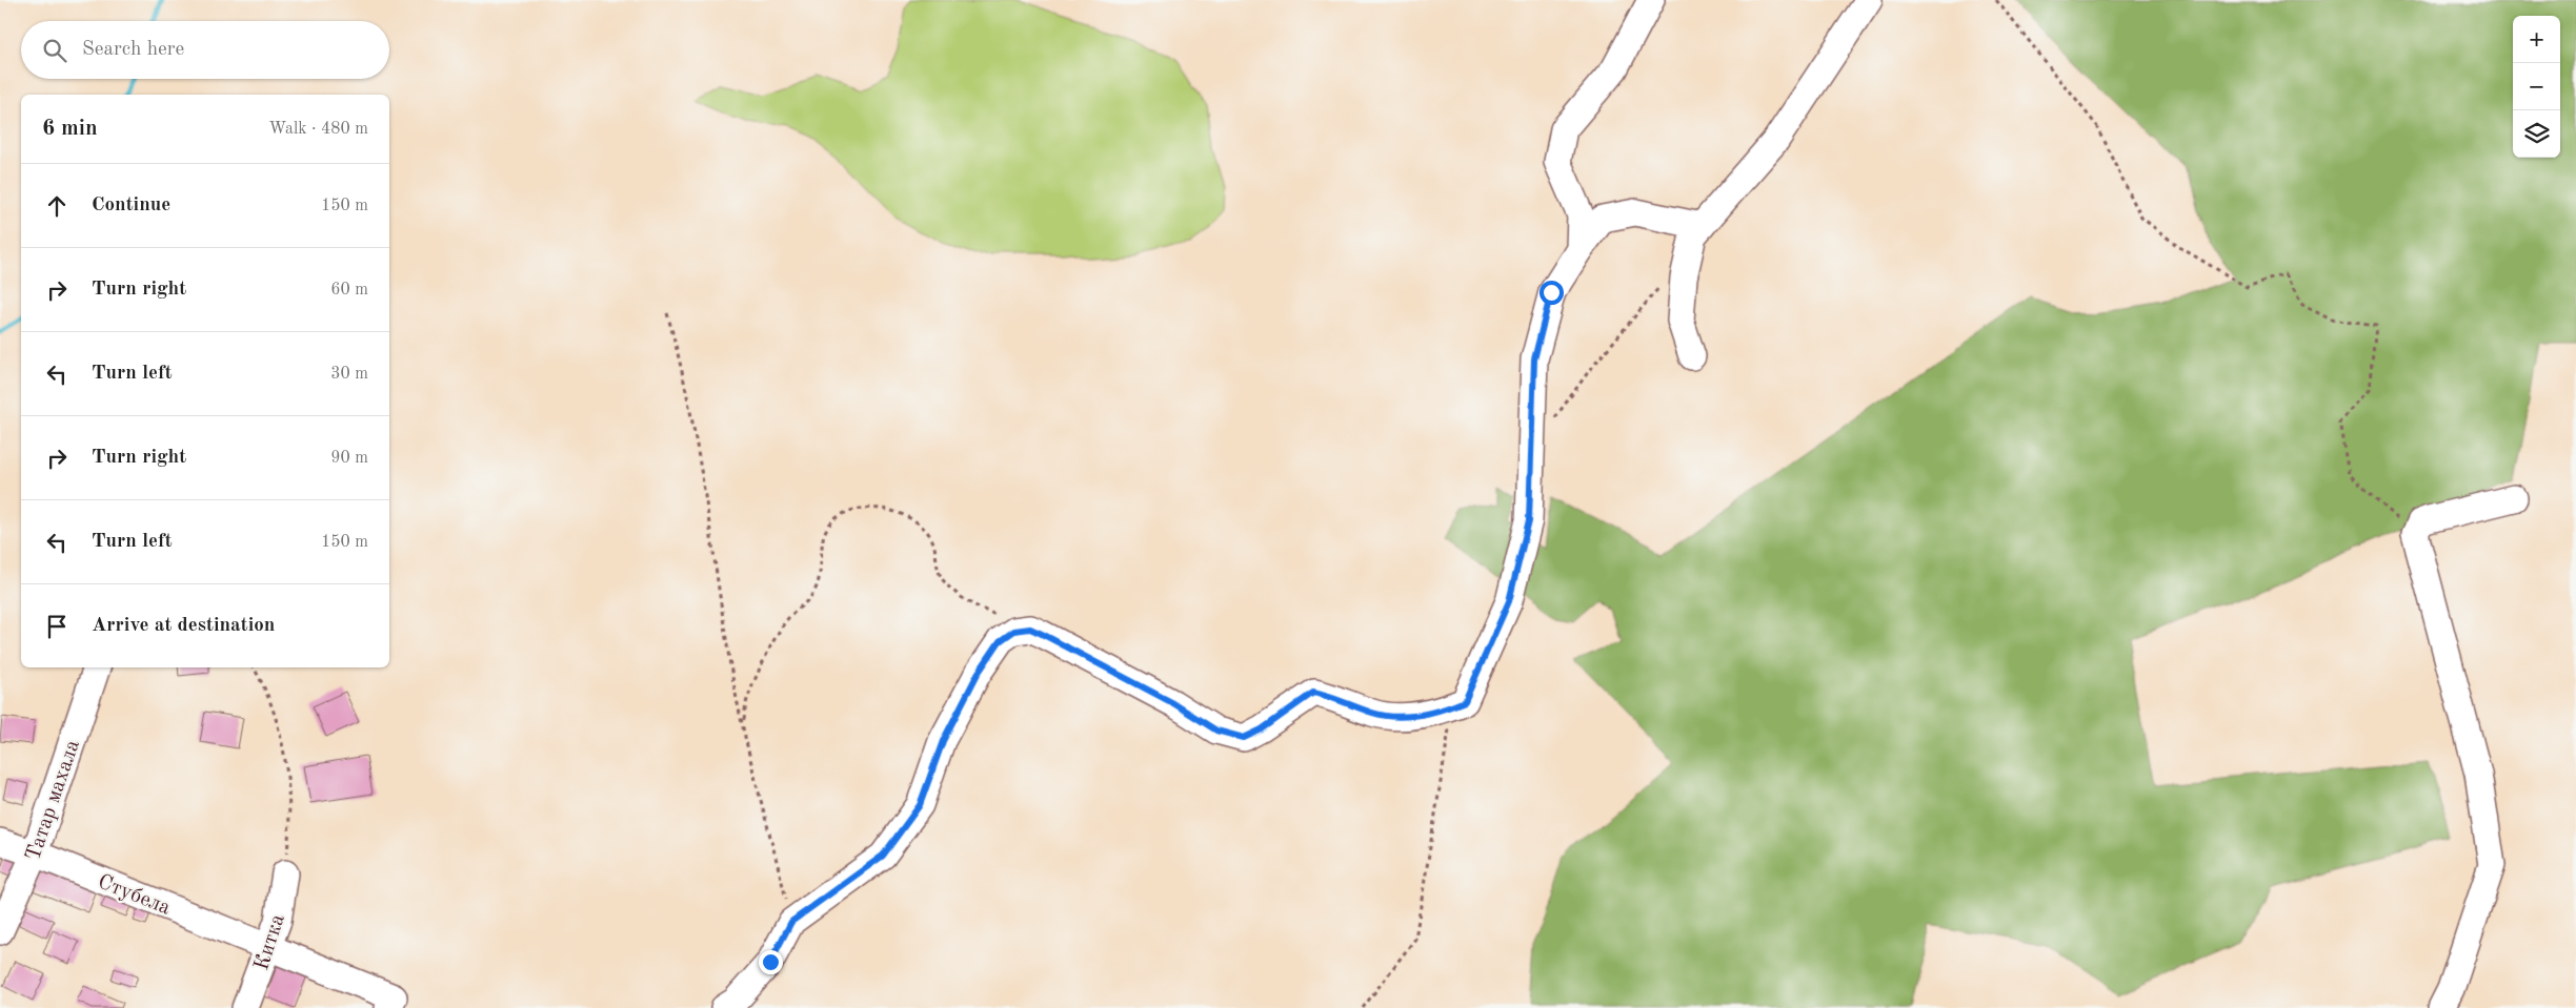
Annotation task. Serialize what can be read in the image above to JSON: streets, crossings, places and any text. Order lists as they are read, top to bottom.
{
  "streets": {
    "street": ["Татар махала", "Стубела", "Китка"]
  },
  "crossings": [
    ["Татар махала", "Стубела"],
    ["Стубела", "Китка"]
  ],
  "page": {
    "map_buttons": ["+", "−"],
    "search": "Search here",
    "heading": ["6 min", "Walk · 480 m"],
    "list": [
      ["Continue", "150 m"],
      ["Turn right", "60 m"],
      ["Turn left", "30 m"],
      ["Turn right", "90 m"],
      ["Turn left", "150 m"],
      "Arrive at destination"
    ]
  }
}
